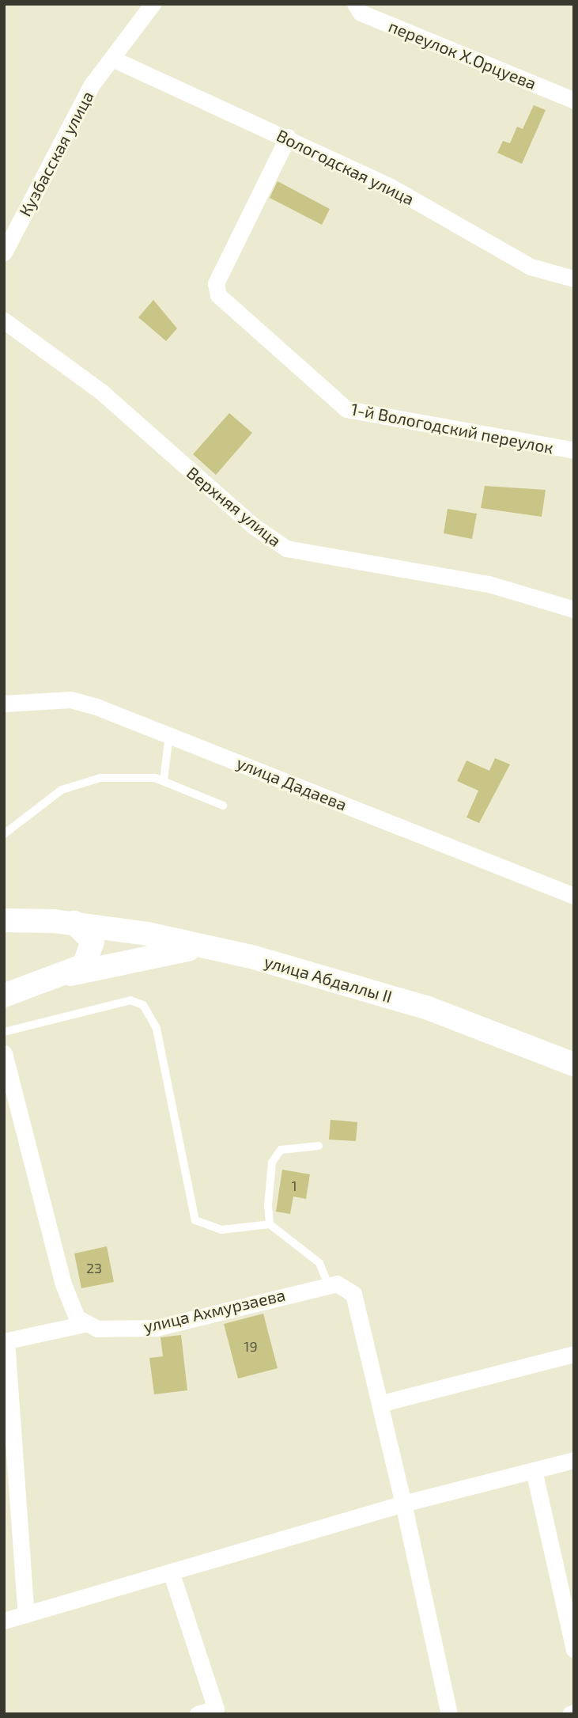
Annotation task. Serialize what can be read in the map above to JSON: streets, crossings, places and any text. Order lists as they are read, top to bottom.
{
  "streets": {
    "street": [
      "переулок Х.Орцуева",
      "Кузбасская улица",
      "Вологодская улица",
      "1-й Вологодский переулок",
      "Верхняя улица",
      "улица Дадаева",
      "улица Абдаллы II",
      "улица Ахмурзаева"
    ]
  },
  "crossings": [
    ["Кузбасская улица", "Вологодская улица"],
    ["Вологодская улица", "1-й Вологодский переулок"]
  ],
  "house_numbers": ["1", "23", "19"]
}
